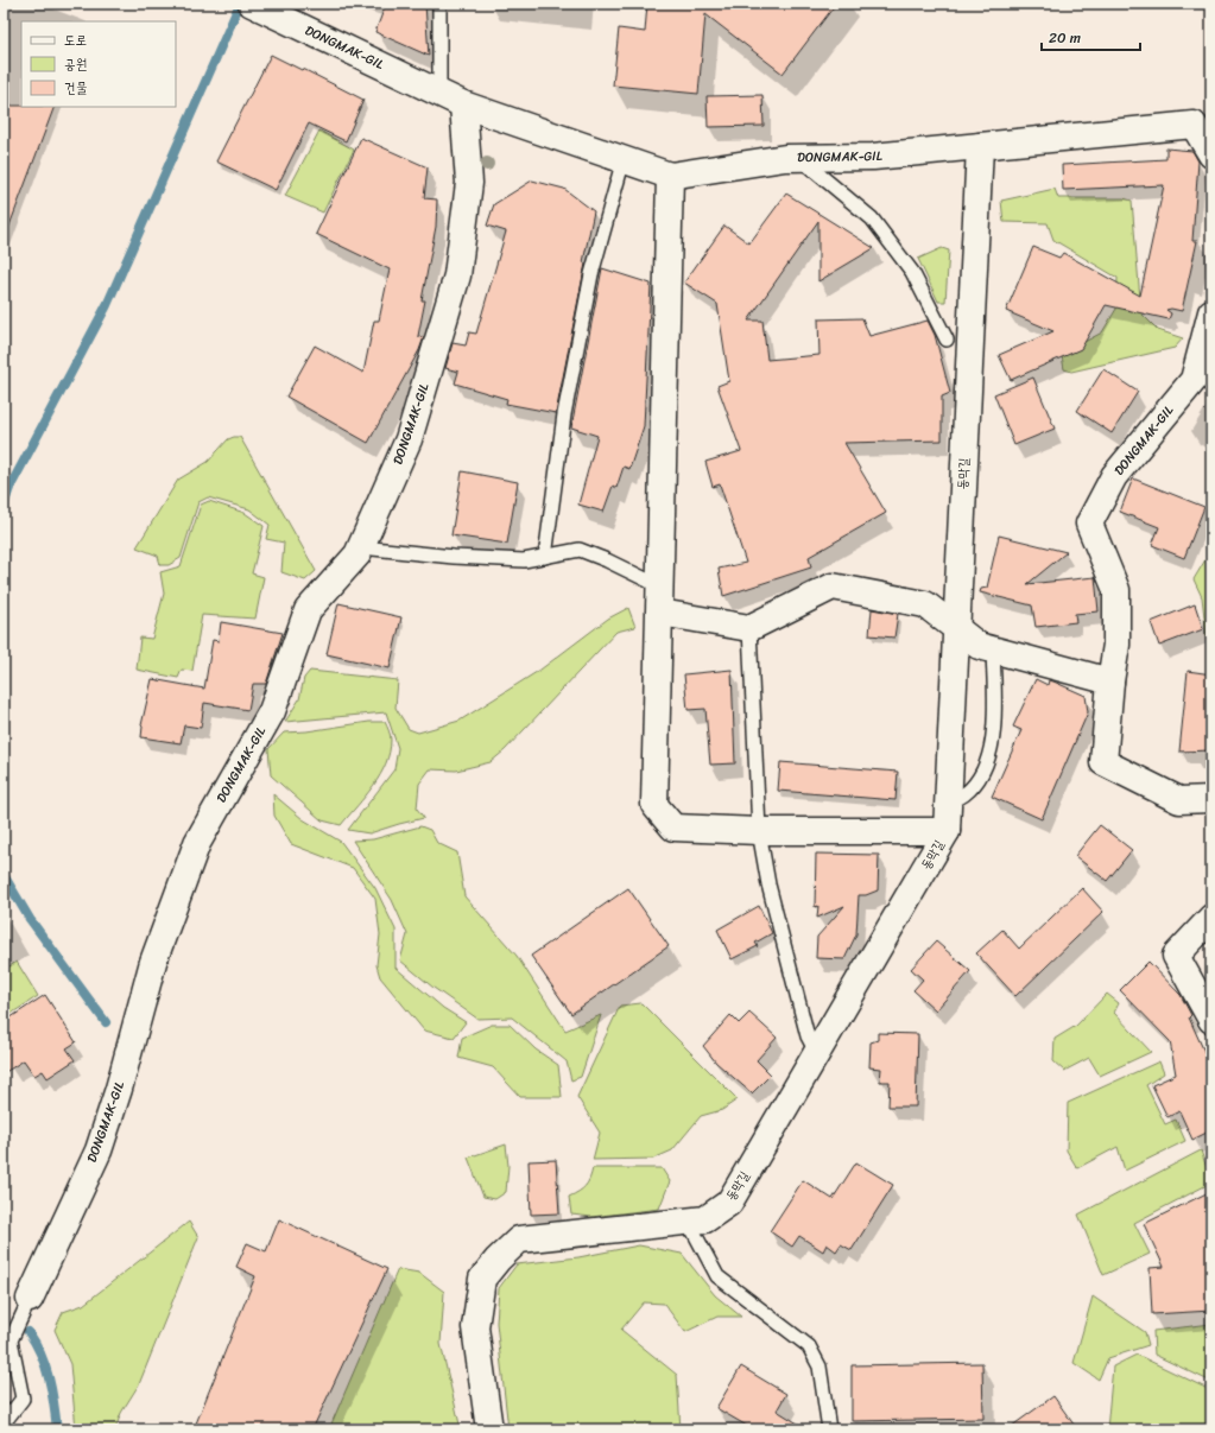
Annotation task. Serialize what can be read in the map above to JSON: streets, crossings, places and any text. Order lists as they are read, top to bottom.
{
  "streets": {
    "street": ["DONGMAK-GIL", "동막길"]
  },
  "crossings": [
    ["DONGMAK-GIL", "동막길"]
  ],
  "legend": ["도로", "공원", "건물"],
  "scale_bar": "20 m"
}
